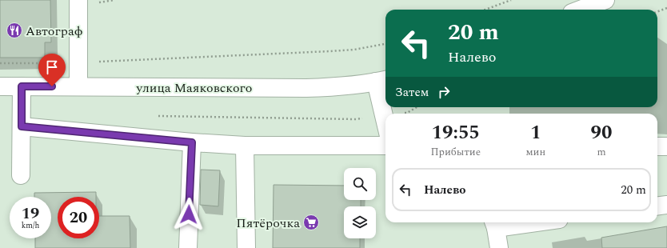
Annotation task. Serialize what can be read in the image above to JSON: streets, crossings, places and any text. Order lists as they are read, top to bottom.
{
  "streets": {
    "street": ["улица Маяковского"]
  },
  "places": {
    "restaurant": ["Автограф"],
    "supermarket": ["Пятёрочка"]
  },
  "page": {
    "turn": ["20 m", "Налево"],
    "then": "Затем",
    "eta": [
      "19:55",
      "Прибытие",
      "1",
      "мин",
      "90",
      "m"
    ],
    "list": [
      {
        "name": "Налево",
        "value": "20 m"
      }
    ],
    "speed": "19 km/h",
    "limit": "20"
  }
}
